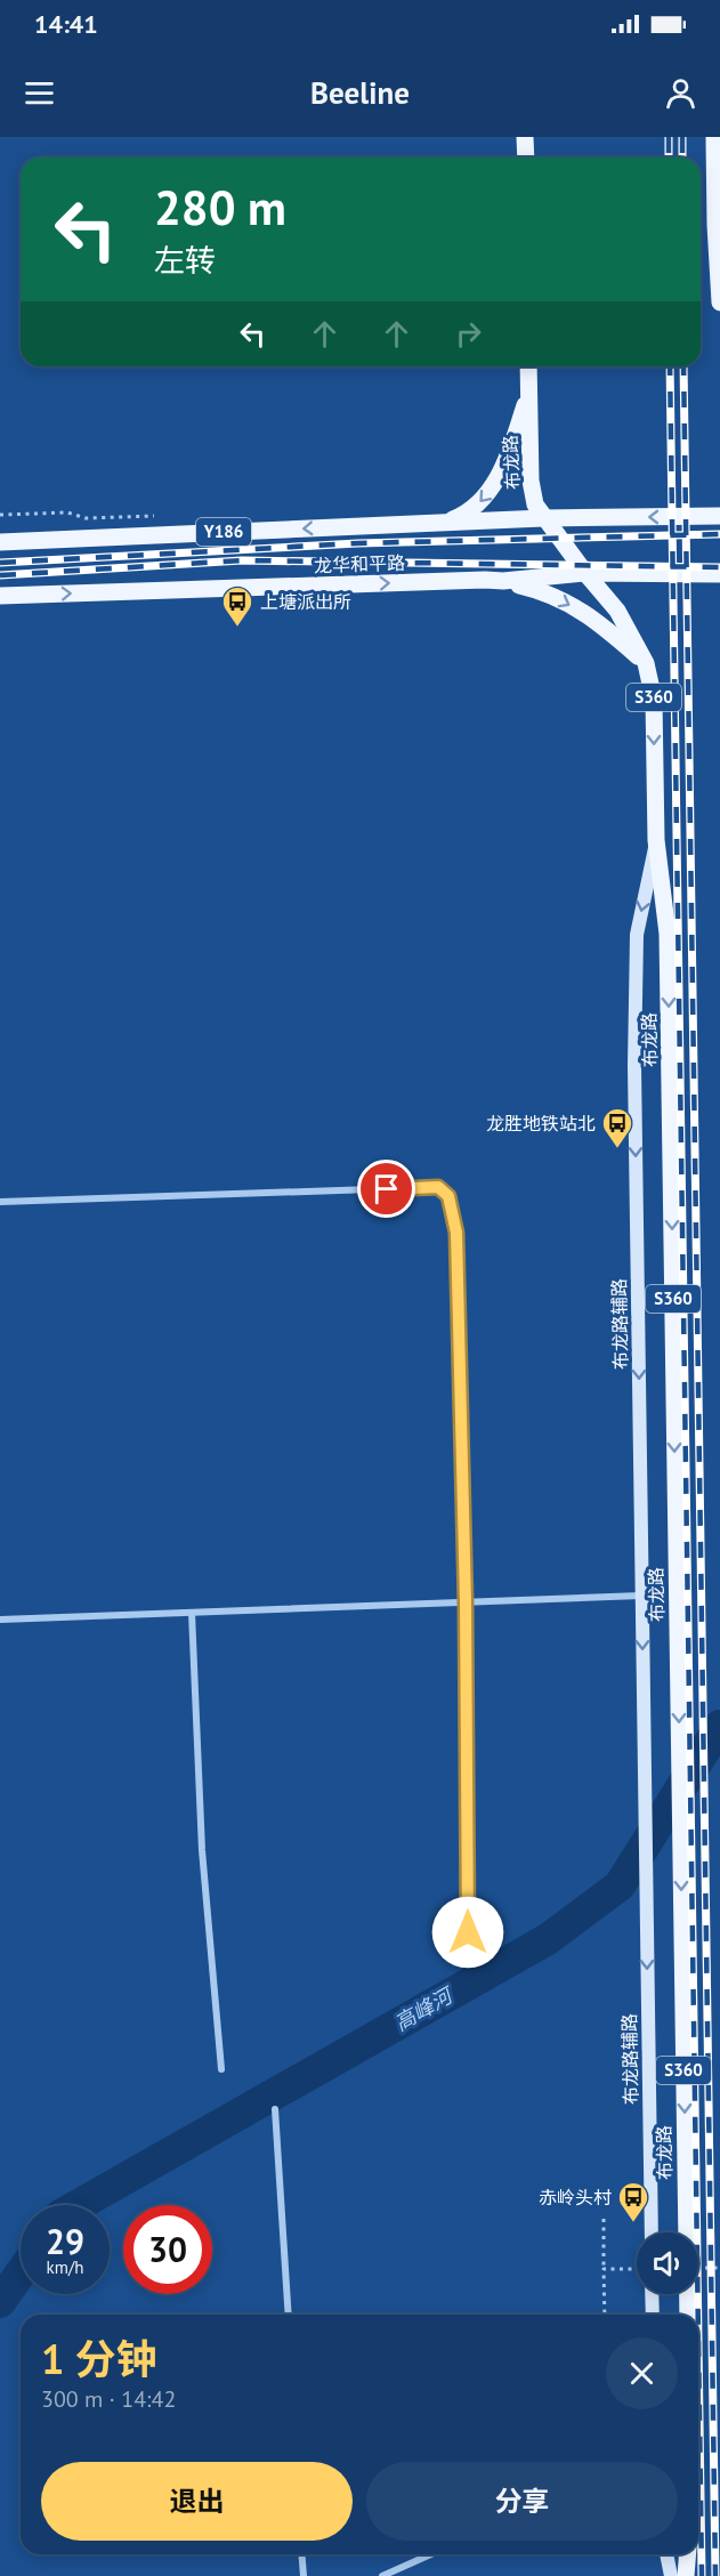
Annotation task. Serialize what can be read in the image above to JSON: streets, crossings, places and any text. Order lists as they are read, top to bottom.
{
  "streets": {
    "main road": [
      "布龙路",
      "Y186",
      "龙华和平路",
      "S360",
      "布龙路辅路"
    ]
  },
  "crossings": [
    ["布龙路", "龙华和平路"],
    ["布龙路", "布龙路辅路"]
  ],
  "one_way": ["布龙路", "布龙路辅路"],
  "water": ["高峰河"],
  "places": {
    "bus stop": ["上塘派出所", "龙胜地铁站北", "赤岭头村"]
  },
  "page": {
    "status": "14:41",
    "header": "Beeline",
    "turn": ["280 m", "左转"],
    "speed": "29 km/h",
    "limit": "30",
    "heading": ["1 分钟", "300 m · 14:42"],
    "buttons": ["退出", "分享"]
  }
}
